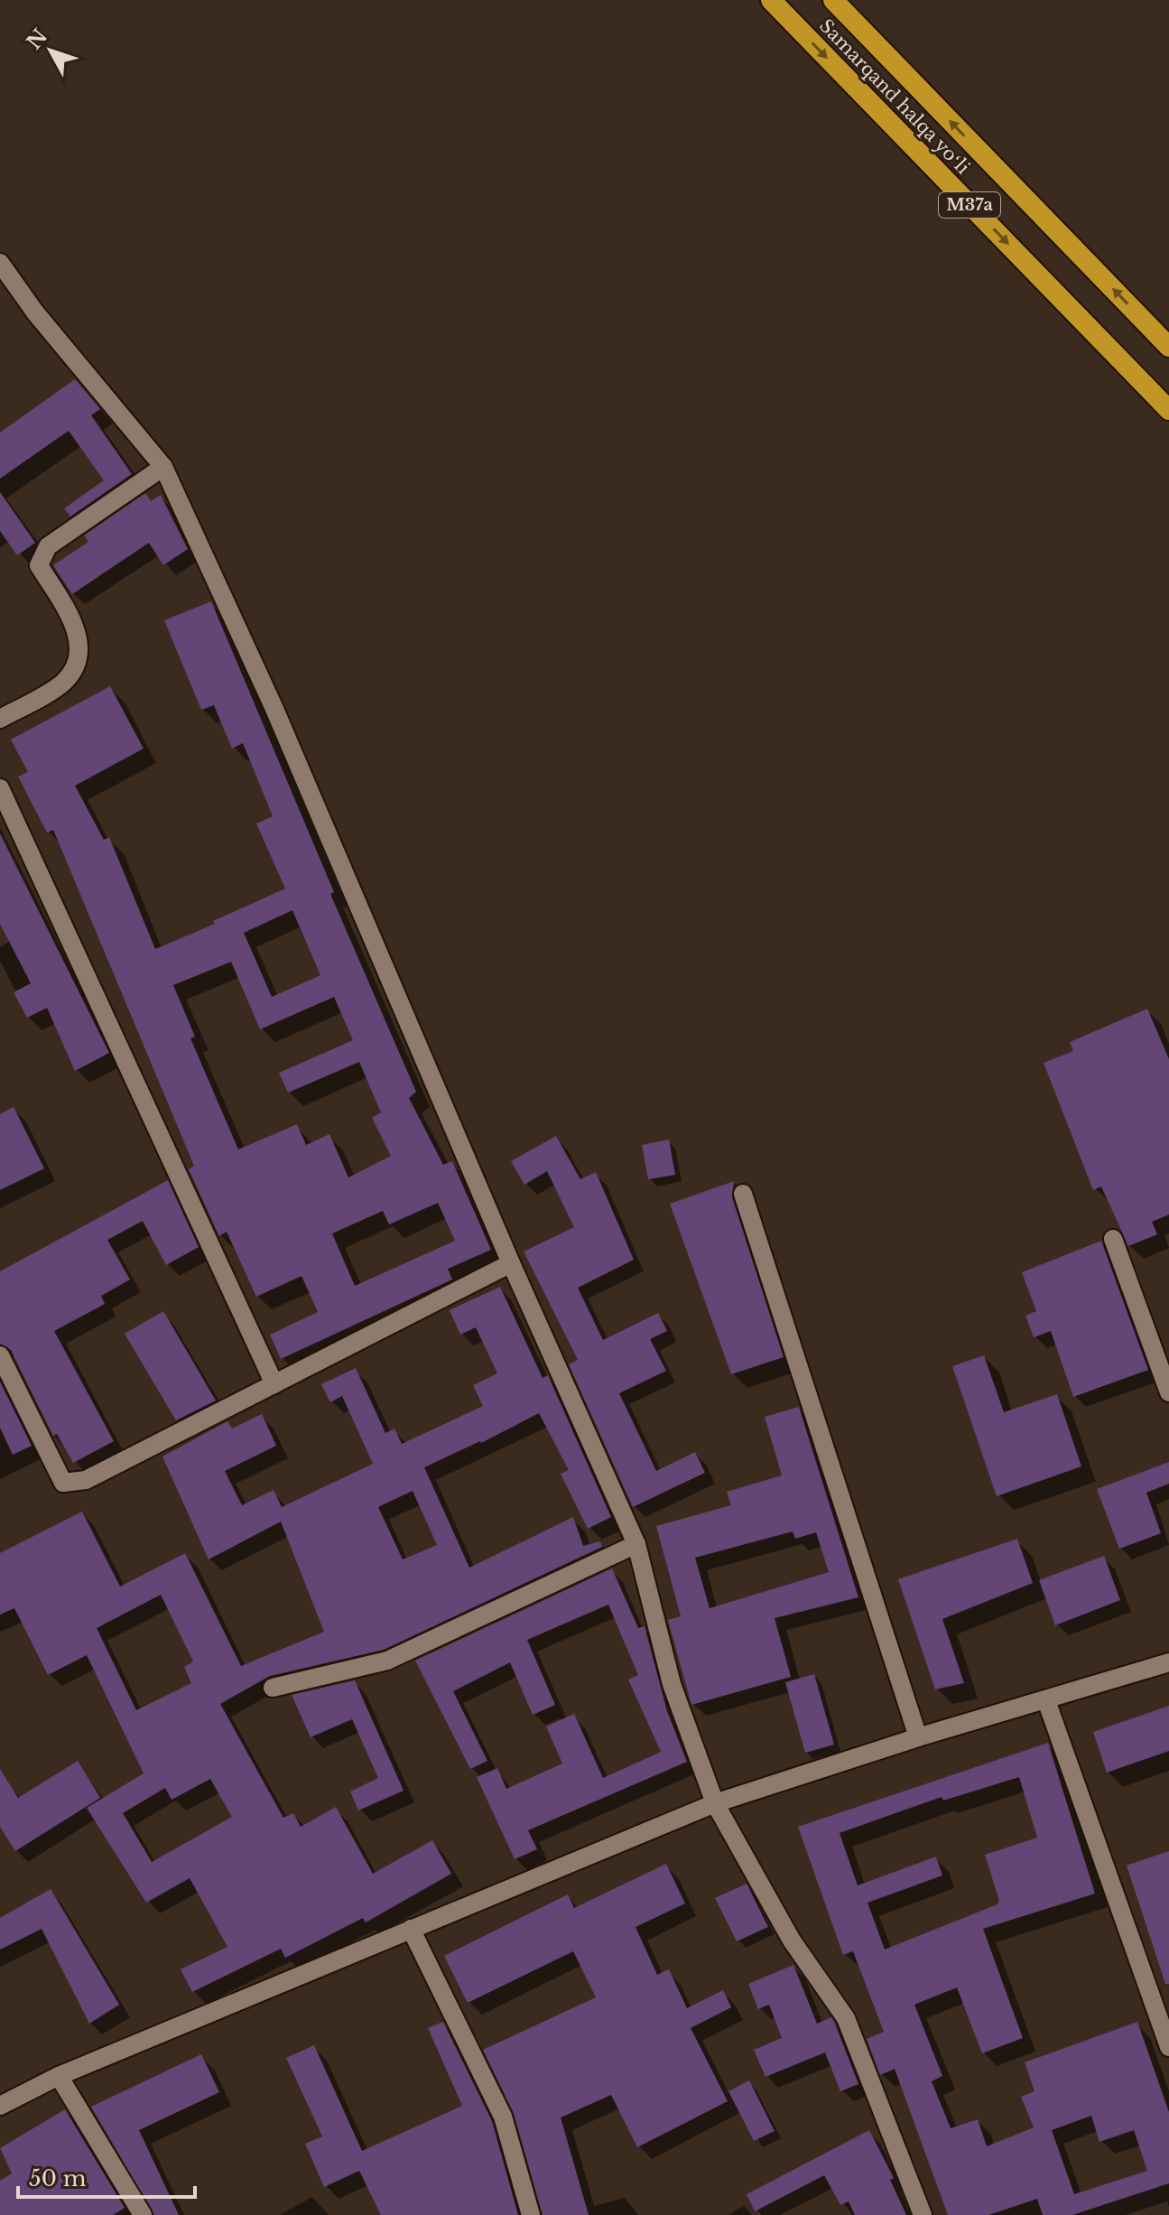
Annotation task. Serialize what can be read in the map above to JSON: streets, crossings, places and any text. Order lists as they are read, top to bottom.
{
  "streets": {
    "highway": ["Samarqand halqa yoʻli", "M37a"]
  },
  "scale_bar": "50 m",
  "north": "top left"
}
